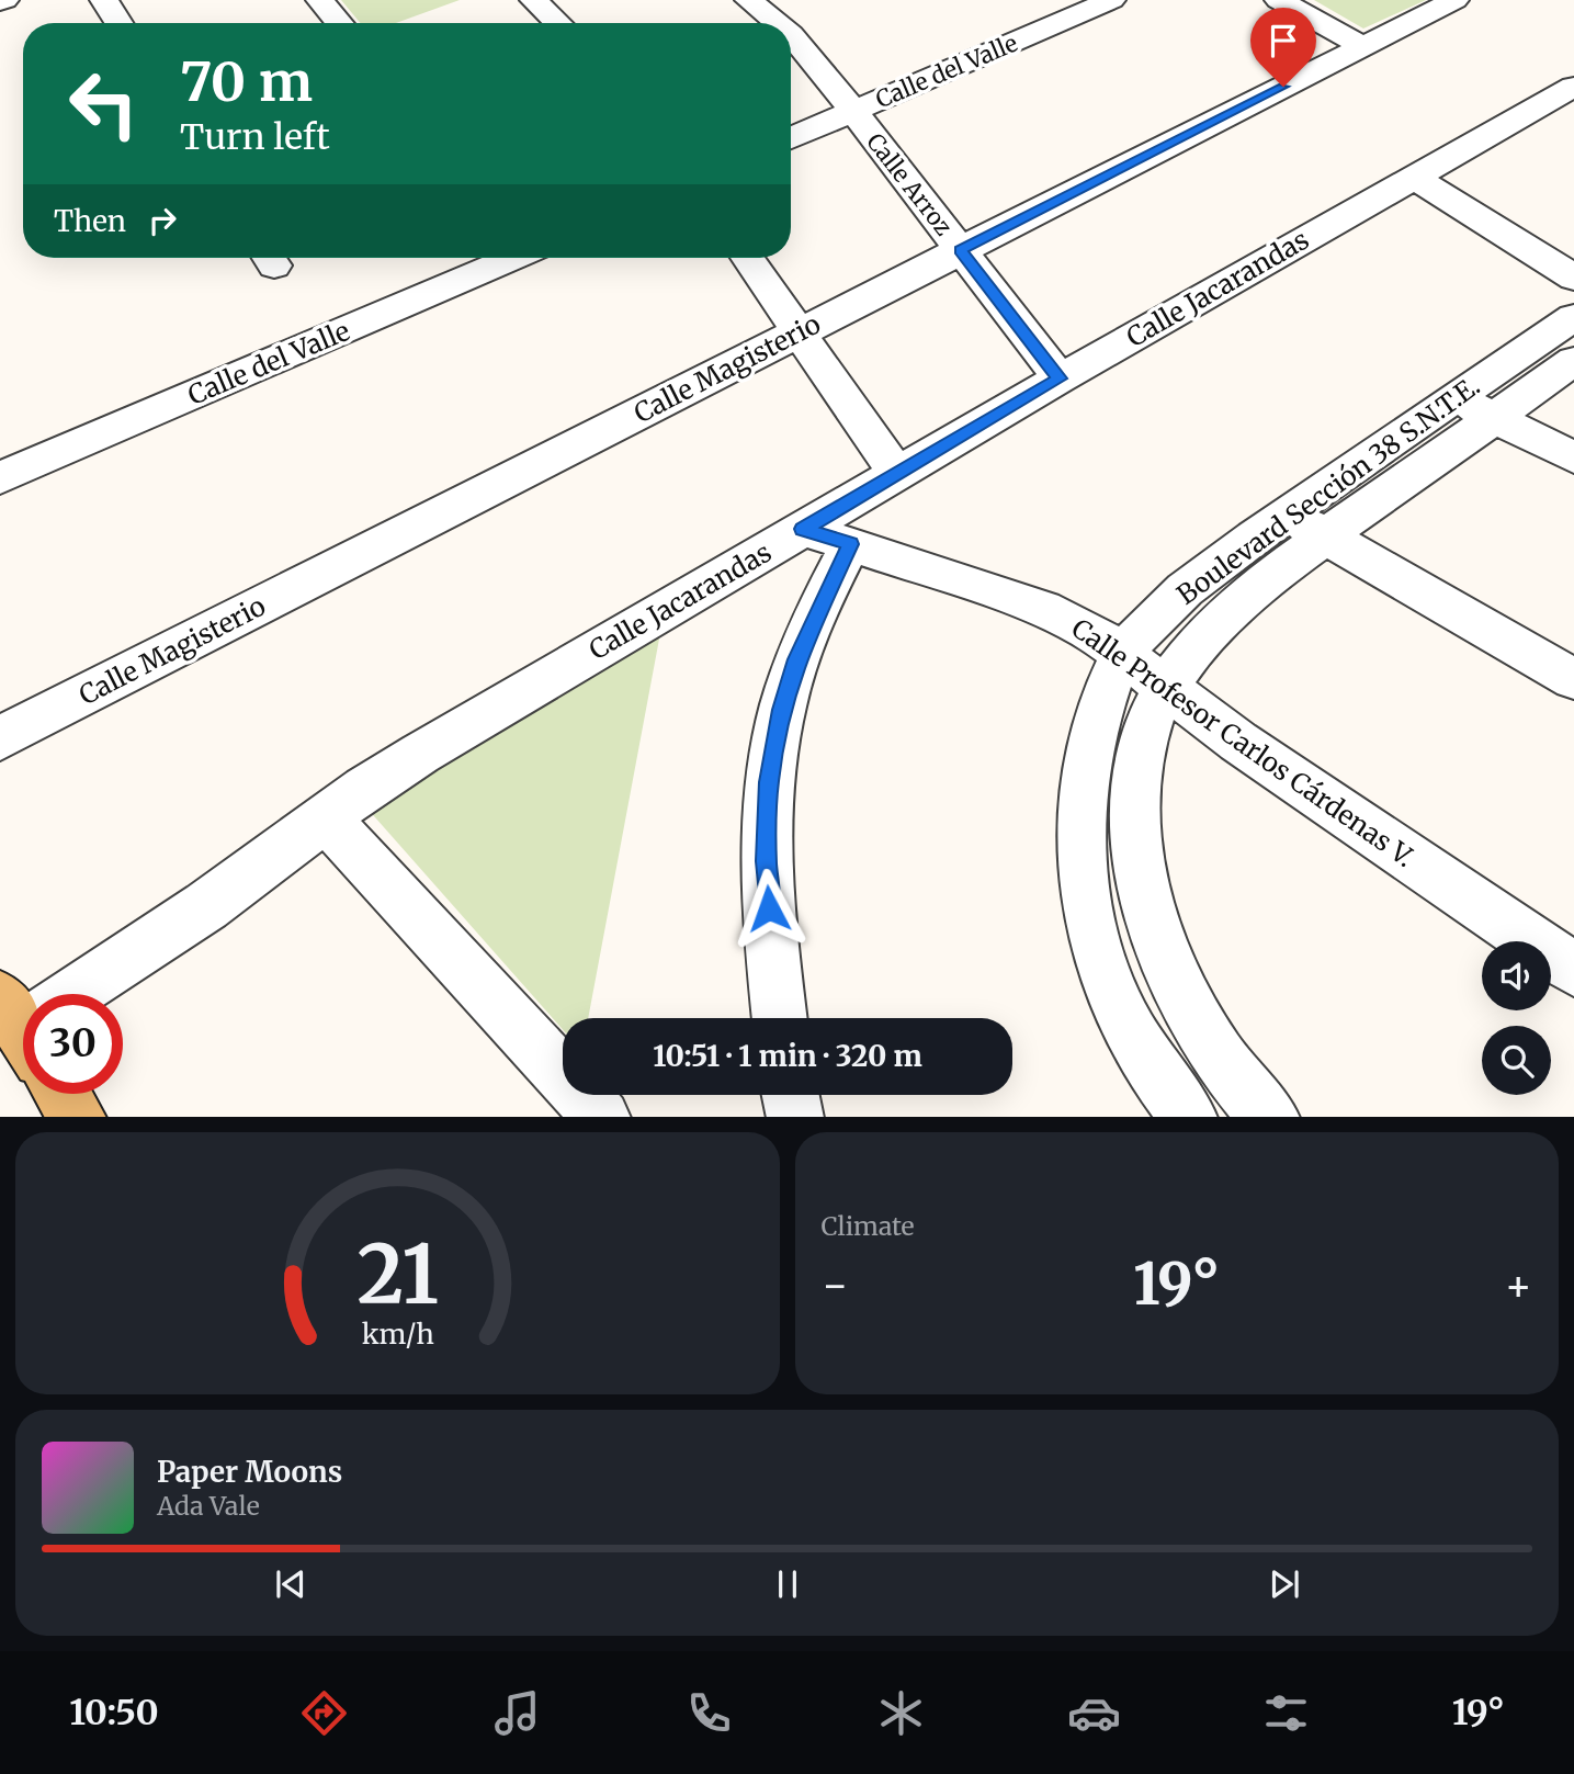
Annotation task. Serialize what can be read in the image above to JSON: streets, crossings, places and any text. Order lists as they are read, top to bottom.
{
  "streets": {
    "street": [
      "Calle del Valle",
      "Calle Arroz",
      "Calle Jacarandas",
      "Calle Magisterio",
      "Boulevard Sección 38 S.N.T.E.",
      "Calle Profesor Carlos Cárdenas V."
    ]
  },
  "crossings": [
    ["Calle del Valle", "Calle Arroz"],
    ["Calle Arroz", "Calle Jacarandas"],
    ["Calle Arroz", "Calle Magisterio"],
    ["Calle Jacarandas", "Calle Profesor Carlos Cárdenas V."],
    ["Boulevard Sección 38 S.N.T.E.", "Calle Profesor Carlos Cárdenas V."]
  ],
  "page": {
    "turn": ["70 m", "Turn left"],
    "then": "Then",
    "limit": "30",
    "trip": "10:51 · 1 min · 320 m",
    "tile": "Climate",
    "heat": ["−", "19°", "+"],
    "song": ["Paper Moons", "Ada Vale"],
    "tabs": ["10:50", "19°"],
    "gauge": ["21", "km/h"]
  }
}
